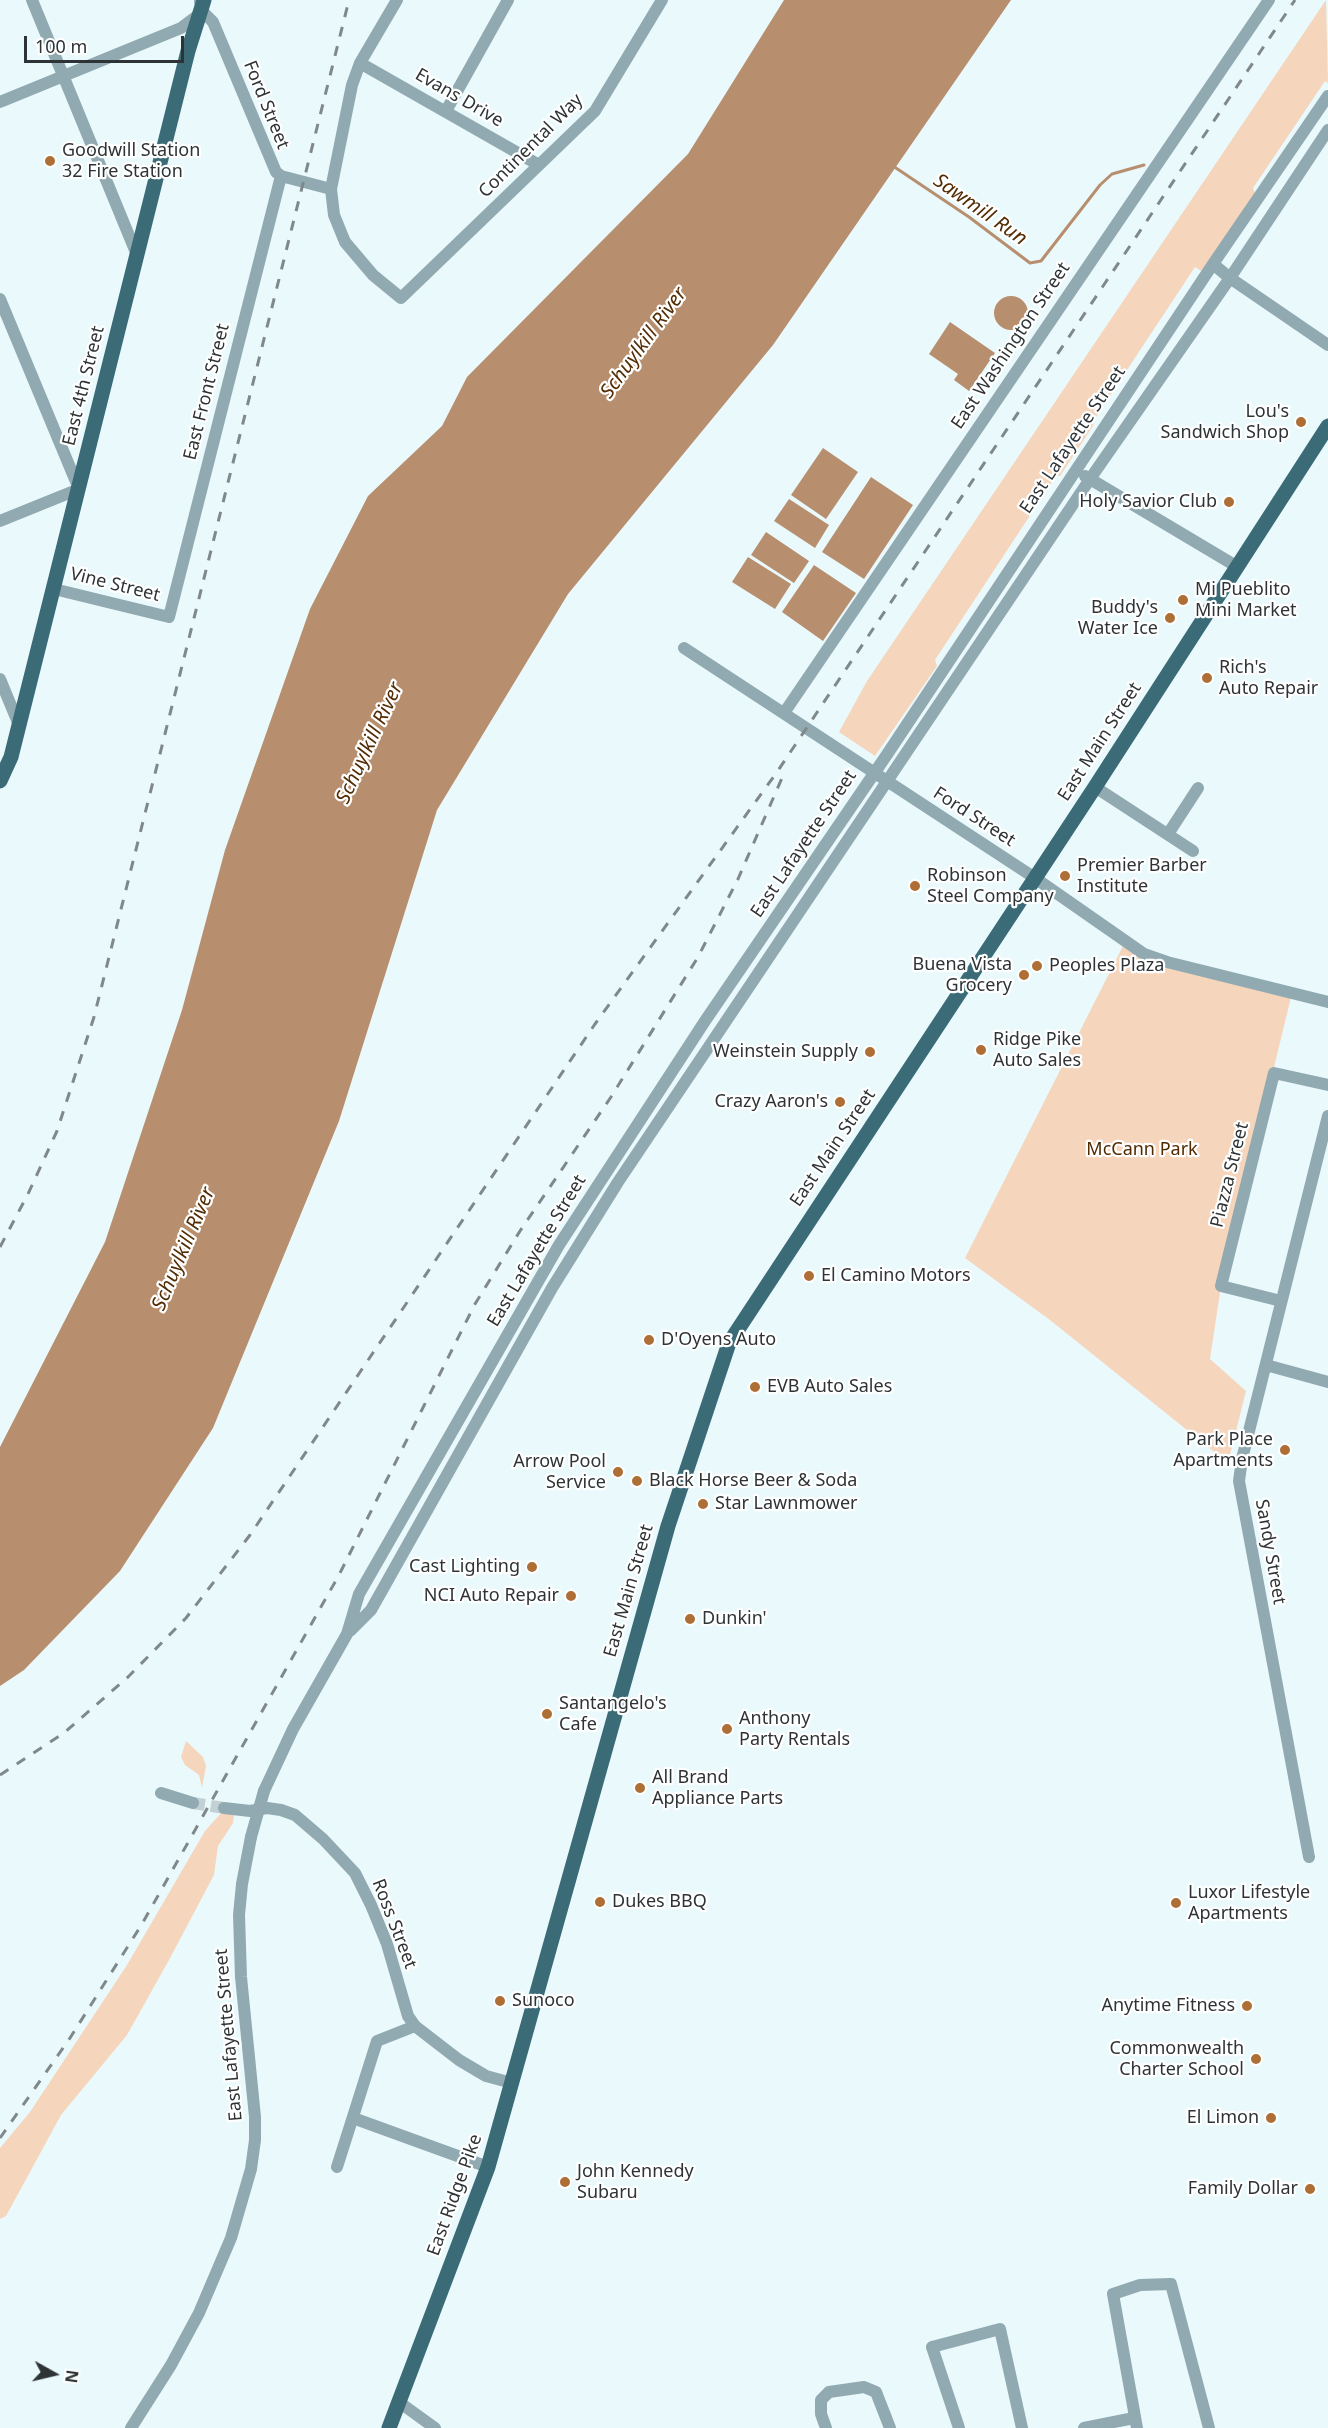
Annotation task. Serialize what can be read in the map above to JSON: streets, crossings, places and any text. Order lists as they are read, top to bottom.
{
  "streets": {
    "main road": ["East 4th Street", "East Main Street", "East Ridge Pike"],
    "street": [
      "Evans Drive",
      "Ford Street",
      "Continental Way",
      "East Washington Street",
      "East Front Street",
      "East Lafayette Street",
      "Vine Street",
      "Piazza Street",
      "Sandy Street",
      "Ross Street"
    ]
  },
  "crossings": [
    ["Evans Drive", "Continental Way"],
    ["Ford Street", "Continental Way"],
    ["Ford Street", "East Washington Street"],
    ["Ford Street", "East 4th Street"],
    ["Ford Street", "East Front Street"],
    ["Ford Street", "East Lafayette Street"],
    ["Ford Street", "East Main Street"],
    ["East 4th Street", "Vine Street"],
    ["East Front Street", "Vine Street"],
    ["East Main Street", "East Ridge Pike"],
    ["Piazza Street", "Sandy Street"],
    ["Ross Street", "East Ridge Pike"]
  ],
  "water": ["Sawmill Run", "Schuylkill River"],
  "parks": ["McCann Park"],
  "places": [
    "Goodwill Station 32 Fire Station",
    "Lou's Sandwich Shop",
    "Holy Savior Club",
    "Mi Pueblito Mini Market",
    "Buddy's Water Ice",
    "Rich's Auto Repair",
    "Premier Barber Institute",
    "Robinson Steel Company",
    "Peoples Plaza",
    "Buena Vista Grocery",
    "Ridge Pike Auto Sales",
    "Weinstein Supply",
    "Crazy Aaron's",
    "El Camino Motors",
    "D'Oyens Auto",
    "EVB Auto Sales",
    "Park Place Apartments",
    "Arrow Pool Service",
    "Black Horse Beer & Soda",
    "Star Lawnmower",
    "Cast Lighting",
    "NCI Auto Repair",
    "Dunkin'",
    "Santangelo's Cafe",
    "Anthony Party Rentals",
    "All Brand Appliance Parts",
    "Dukes BBQ",
    "Luxor Lifestyle Apartments",
    "Sunoco",
    "Anytime Fitness",
    "Commonwealth Charter School",
    "El Limon",
    "John Kennedy Subaru",
    "Family Dollar"
  ],
  "scale_bar": "100 m",
  "north": "right"
}
